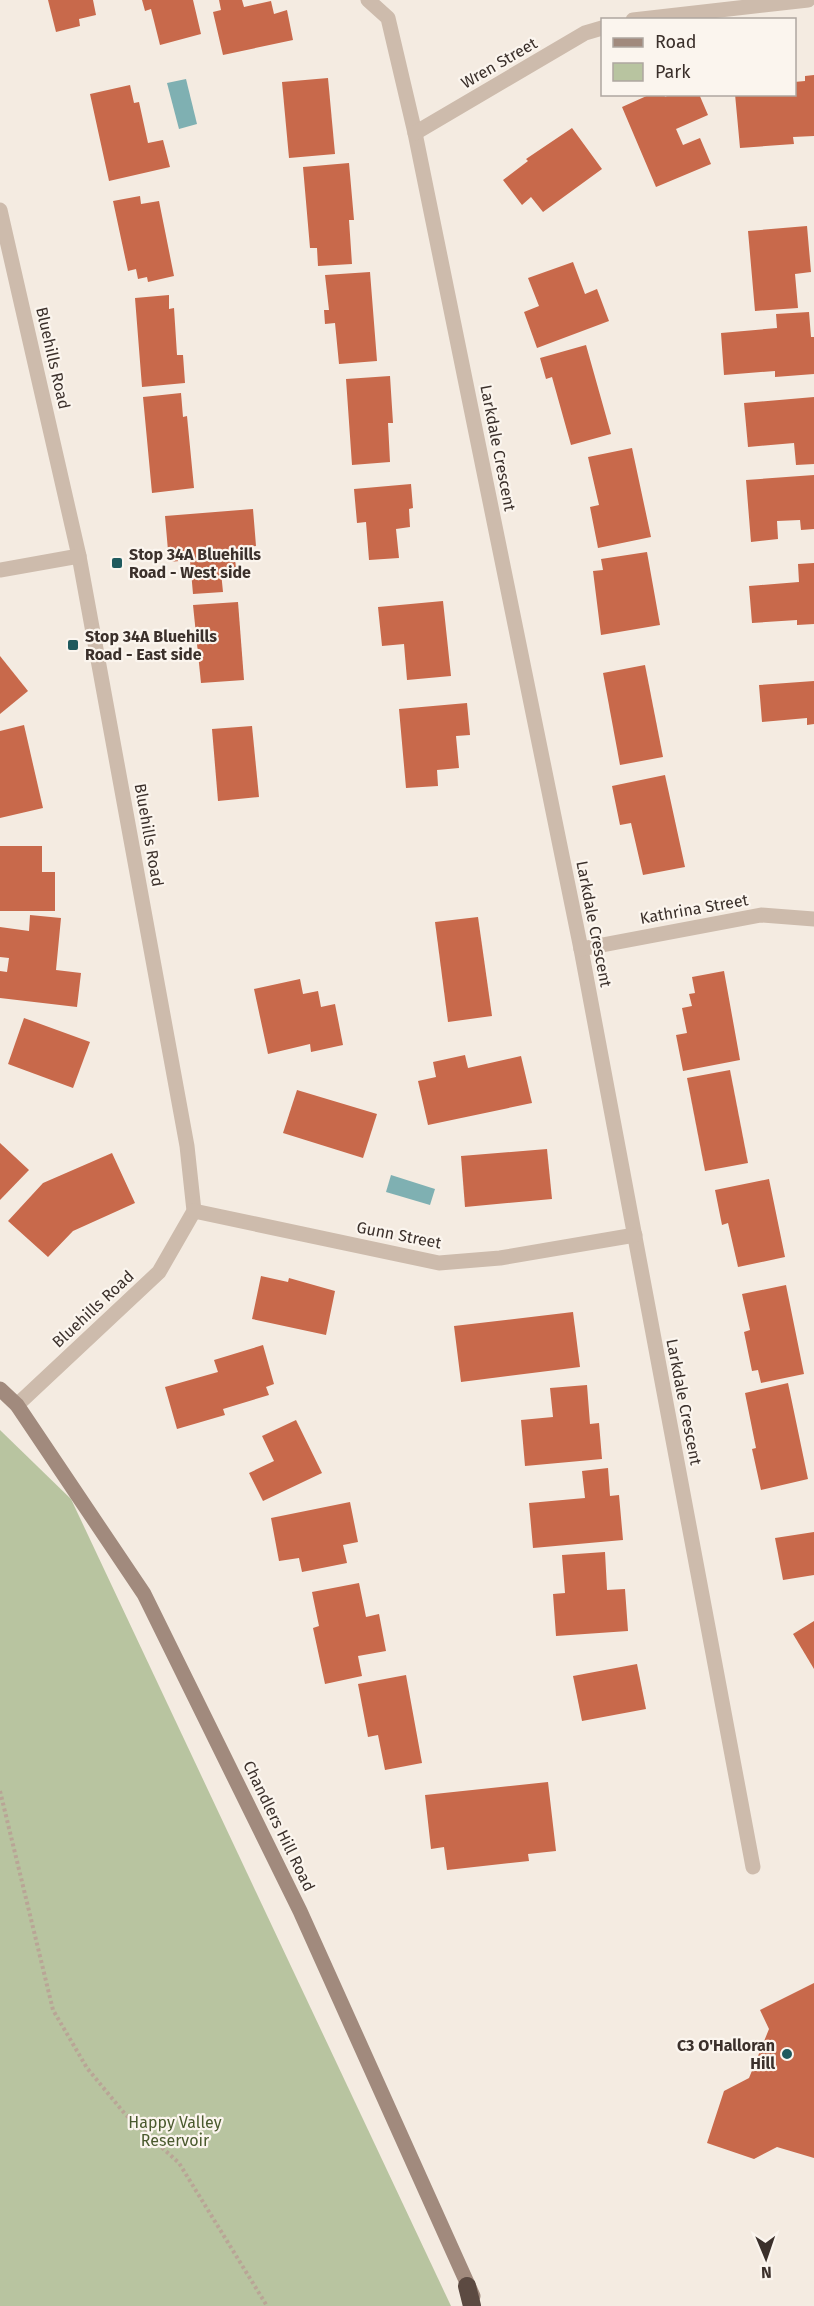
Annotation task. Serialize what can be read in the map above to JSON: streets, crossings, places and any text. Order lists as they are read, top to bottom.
{
  "streets": {
    "main road": ["Chandlers Hill Road"],
    "street": [
      "Wren Street",
      "Bluehills Road",
      "Larkdale Crescent",
      "Kathrina Street",
      "Gunn Street"
    ]
  },
  "crossings": [
    ["Wren Street", "Larkdale Crescent"],
    ["Bluehills Road", "Gunn Street"],
    ["Bluehills Road", "Chandlers Hill Road"],
    ["Larkdale Crescent", "Kathrina Street"],
    ["Larkdale Crescent", "Gunn Street"]
  ],
  "parks": ["Happy Valley Reservoir"],
  "places": {
    "transit": ["Stop 34A Bluehills Road - West side", "Stop 34A Bluehills Road - East side"],
    "other": ["C3 O'Halloran Hill"]
  },
  "legend": ["Road", "Park"],
  "north": "bottom"
}
